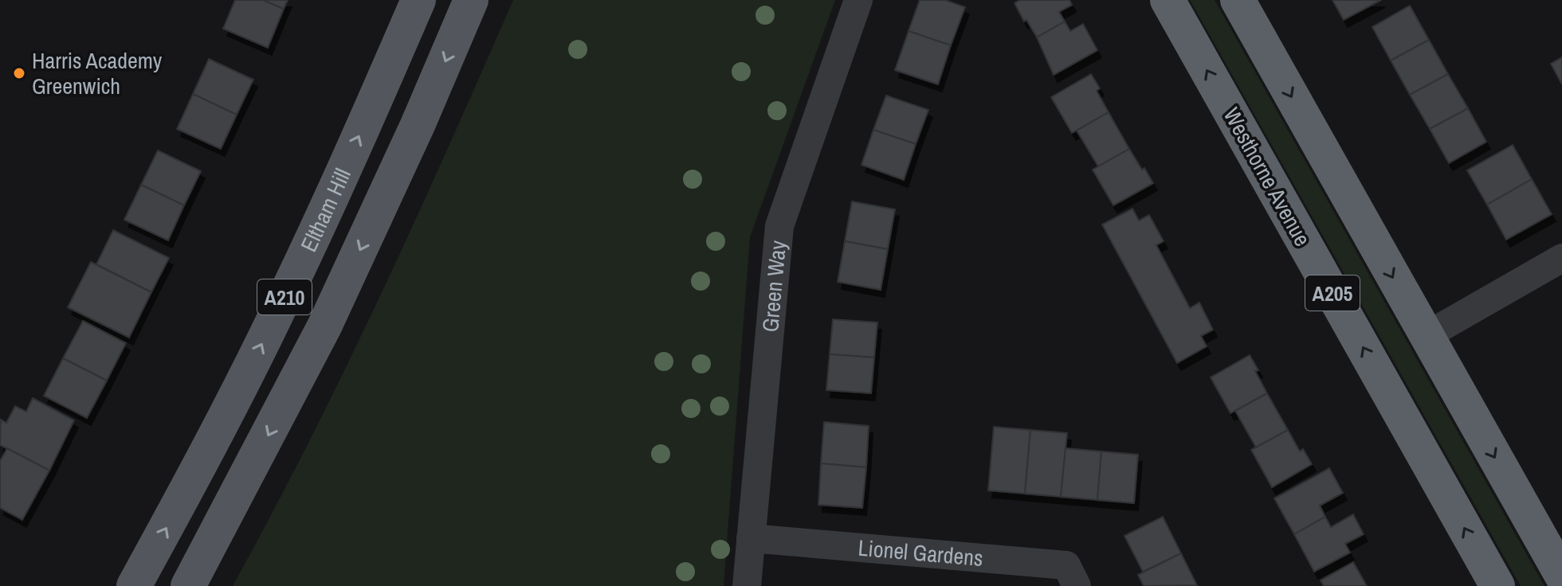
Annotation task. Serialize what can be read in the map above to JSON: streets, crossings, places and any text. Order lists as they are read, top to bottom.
{
  "streets": {
    "highway": ["Westhorne Avenue", "A205"],
    "main road": ["Eltham Hill", "A210"],
    "street": ["Green Way", "Lionel Gardens"]
  },
  "crossings": [
    ["Green Way", "Lionel Gardens"]
  ],
  "places": ["Harris Academy Greenwich"]
}
